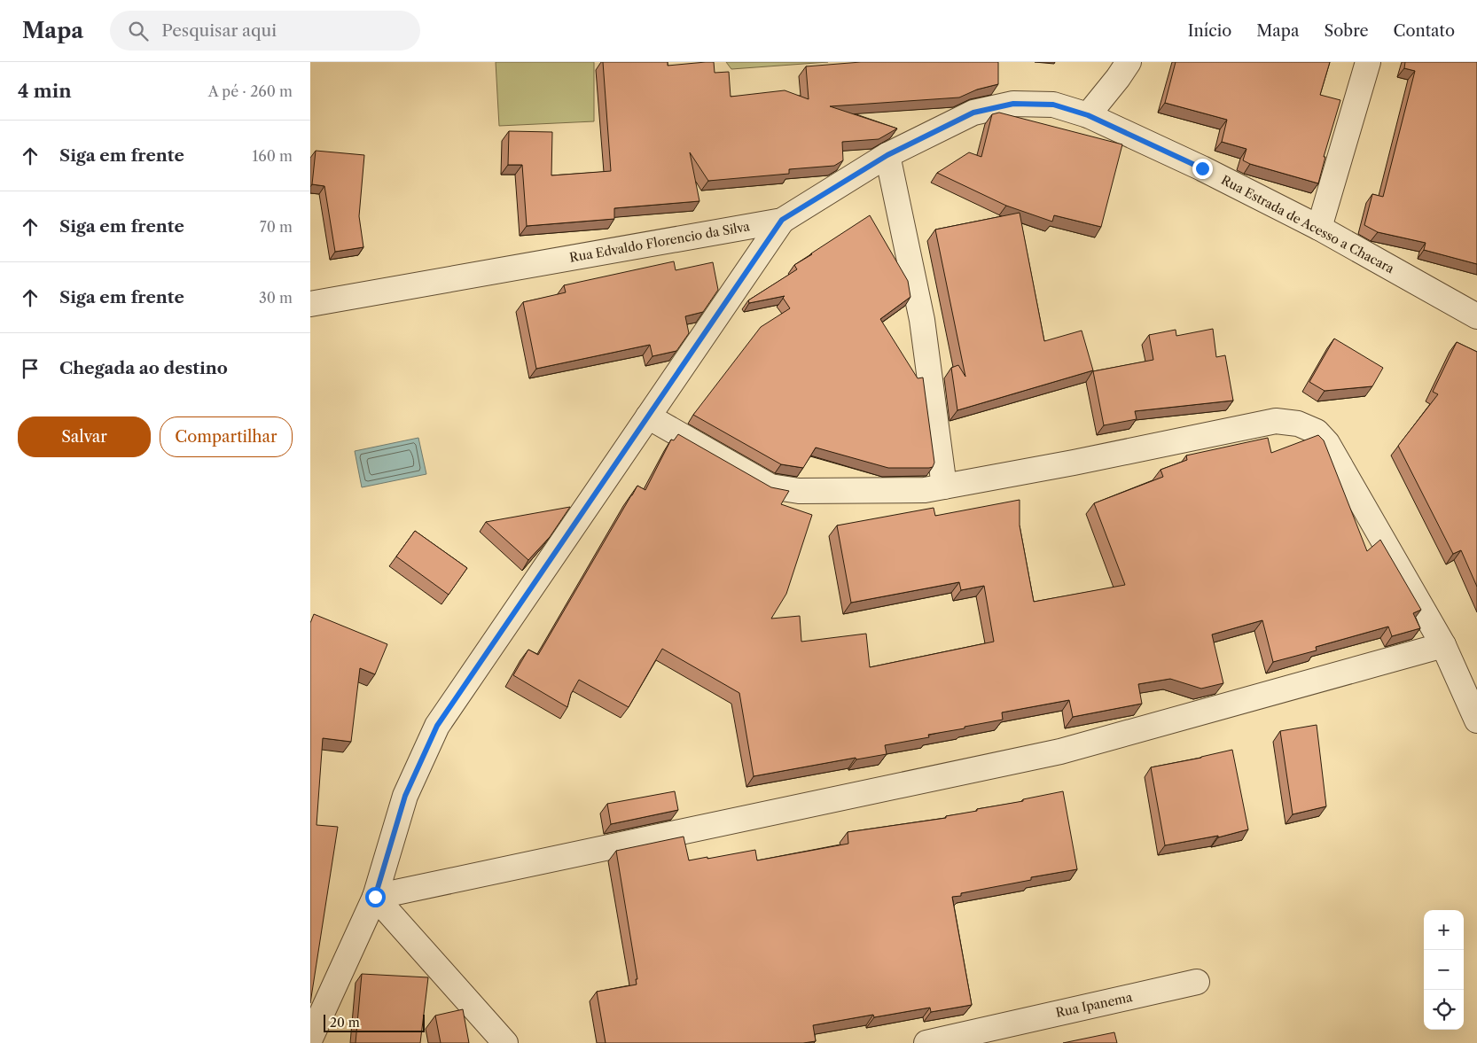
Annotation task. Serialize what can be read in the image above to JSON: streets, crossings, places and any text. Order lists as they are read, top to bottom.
{
  "streets": {
    "street": ["Rua Estrada de Acesso a Chacara", "Rua Edvaldo Florencio da Silva", "Rua Ipanema"]
  },
  "crossings": [
    ["Rua Estrada de Acesso a Chacara", "Rua Edvaldo Florencio da Silva"]
  ],
  "scale_bar": "20 m",
  "page": {
    "header": "Mapa",
    "search": "Pesquisar aqui",
    "nav": [
      "Início",
      "Mapa",
      "Sobre",
      "Contato"
    ],
    "heading": ["4 min", "A pé · 260 m"],
    "list": [
      ["Siga em frente", "160 m"],
      ["Siga em frente", "70 m"],
      ["Siga em frente", "30 m"],
      "Chegada ao destino"
    ],
    "buttons": ["Salvar", "Compartilhar"],
    "map_buttons": ["+", "−"],
    "scale": "20 m"
  }
}
